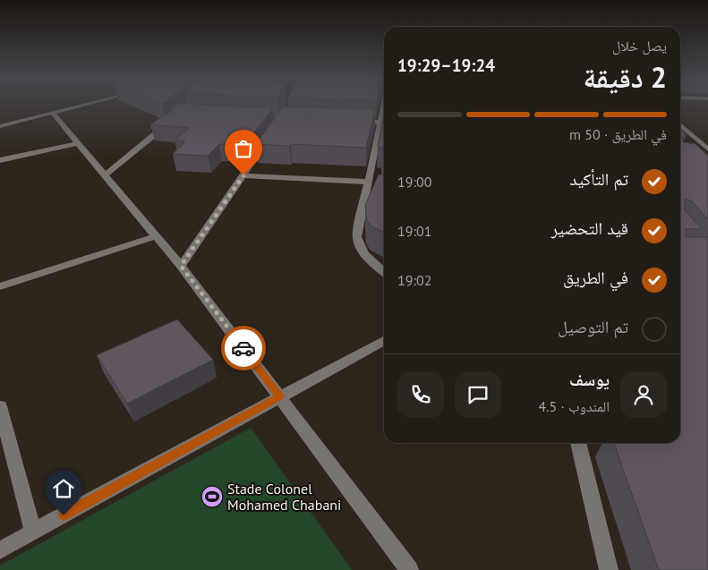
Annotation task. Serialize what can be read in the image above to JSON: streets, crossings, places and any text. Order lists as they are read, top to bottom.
{
  "places": {
    "sports": ["Stade Colonel Mohamed Chabani"]
  },
  "page": {
    "heading": ["2 دقيقة", "يصل خلال", "19:24–19:29"],
    "panel": ["يوسف", "المندوب · 4.5"],
    "bar": "في الطريق · 50 m",
    "list": [
      ["تم التأكيد", "19:00"],
      ["قيد التحضير", "19:01"],
      ["في الطريق", "19:02"],
      "تم التوصيل"
    ]
  }
}
